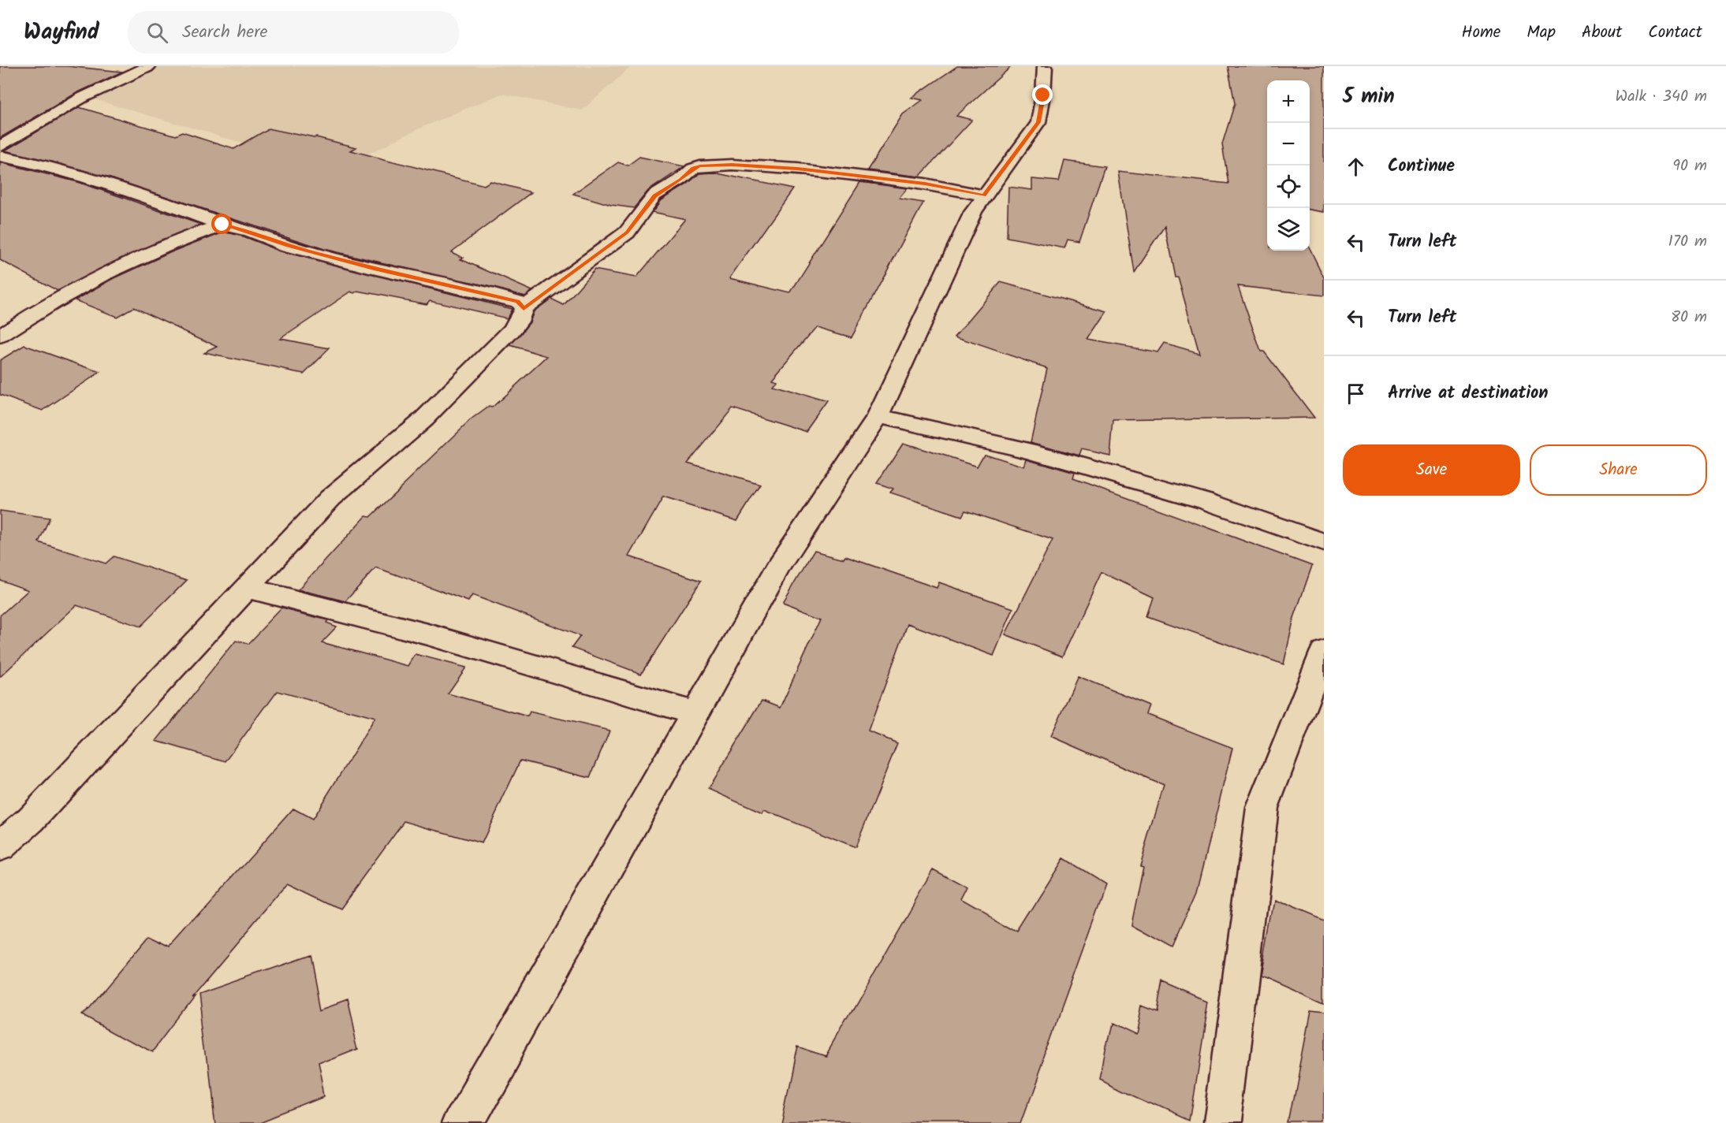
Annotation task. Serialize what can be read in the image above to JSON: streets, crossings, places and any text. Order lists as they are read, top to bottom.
{
  "page": {
    "header": "Wayfind",
    "search": "Search here",
    "nav": [
      "Home",
      "Map",
      "About",
      "Contact"
    ],
    "heading": ["5 min", "Walk · 340 m"],
    "map_buttons": ["+", "−"],
    "list": [
      ["Continue", "90 m"],
      ["Turn left", "170 m"],
      ["Turn left", "80 m"],
      "Arrive at destination"
    ],
    "buttons": ["Save", "Share"]
  }
}
